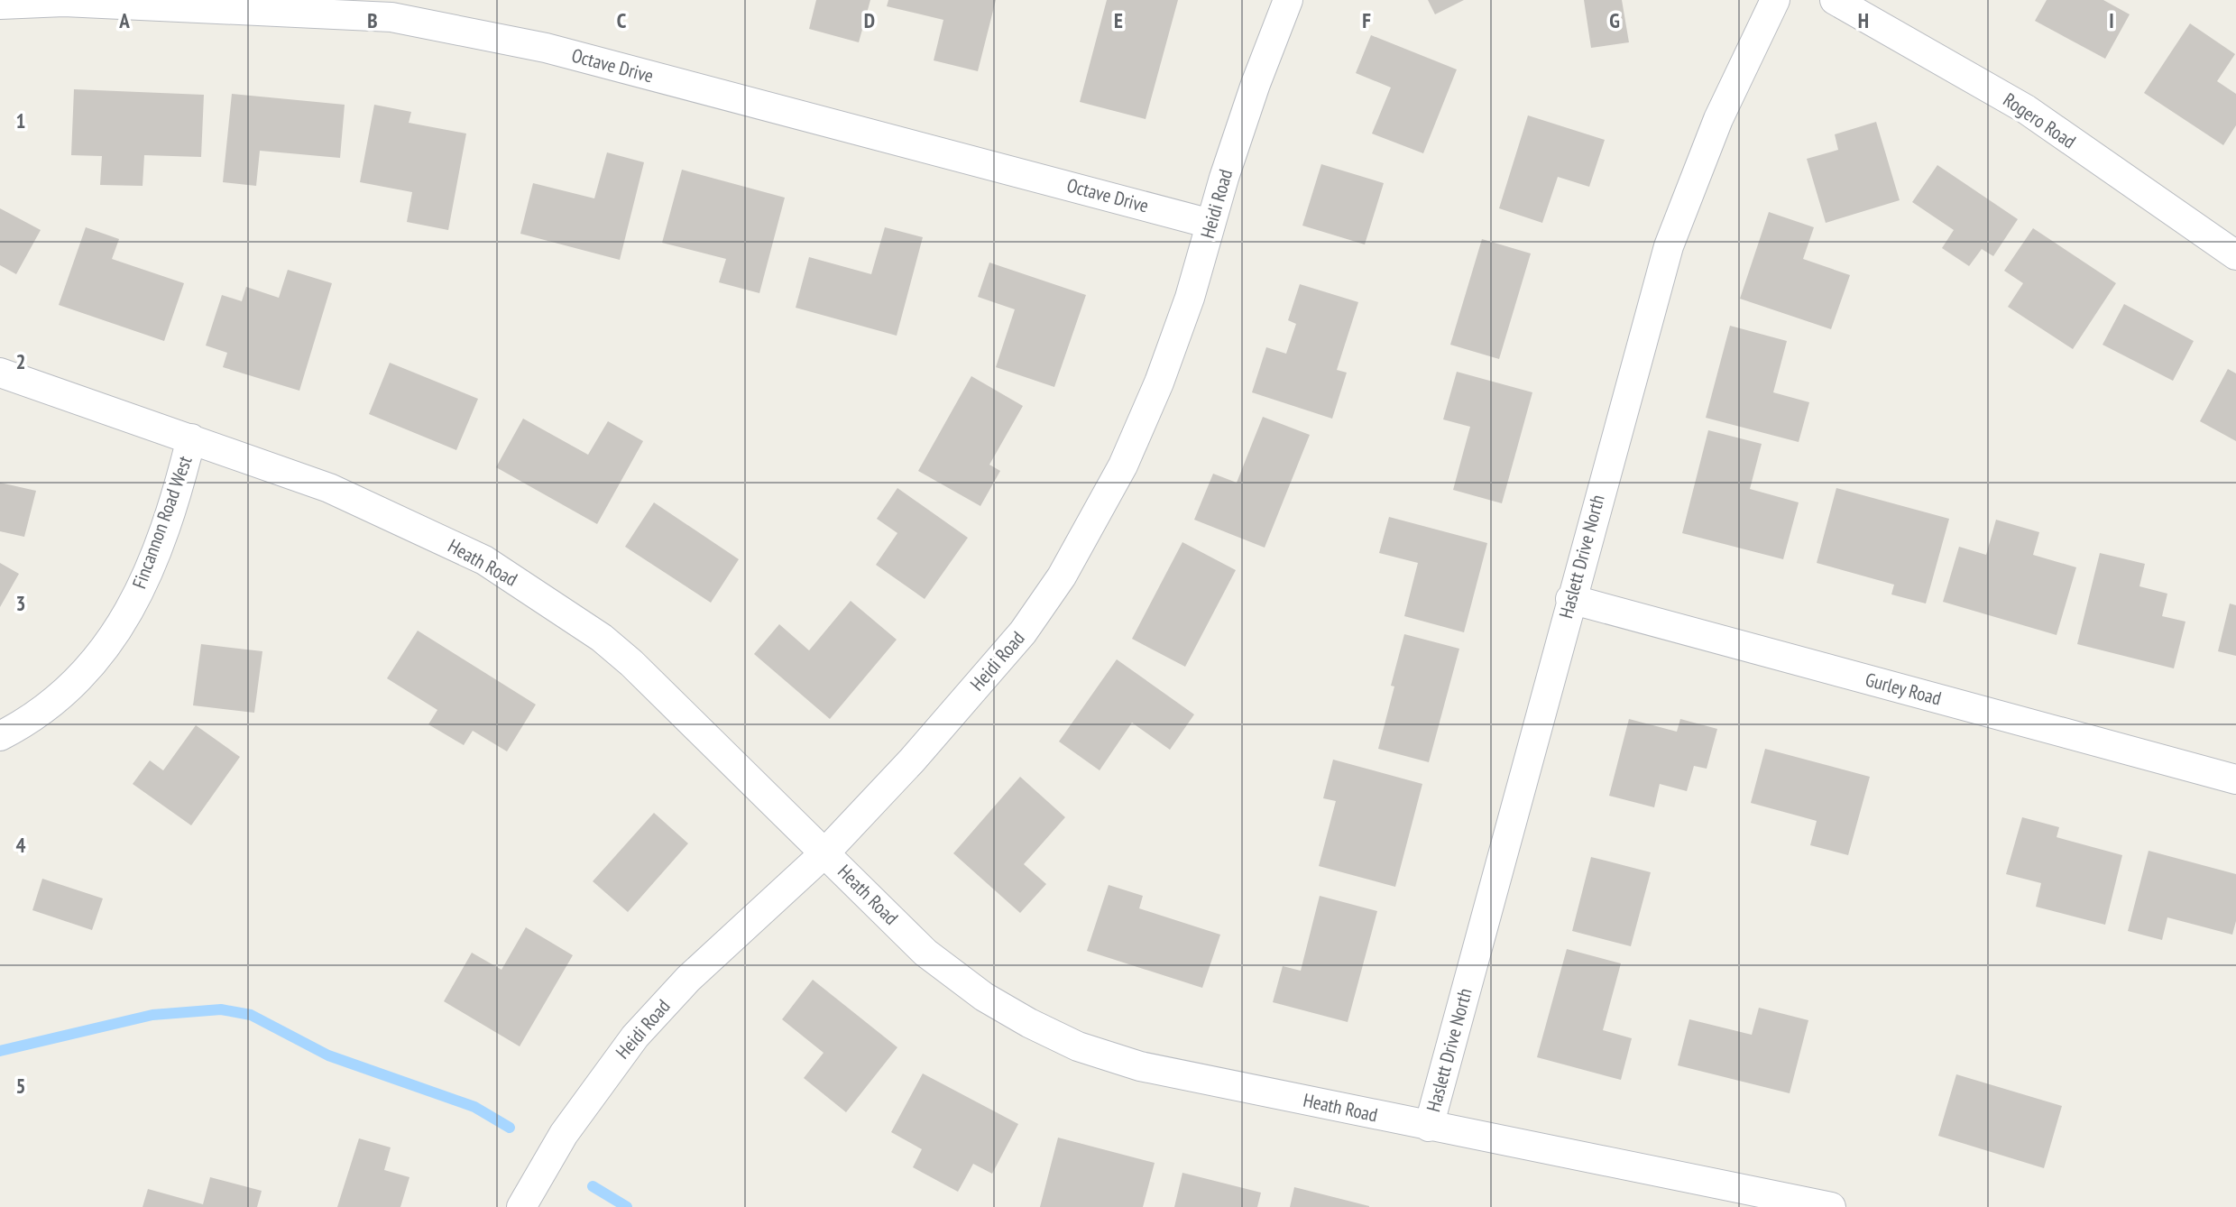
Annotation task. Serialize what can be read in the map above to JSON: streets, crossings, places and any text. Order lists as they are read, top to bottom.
{
  "streets": {
    "street": [
      "Octave Drive",
      "Rogero Road",
      "Heidi Road",
      "Fincannon Road West",
      "Haslett Drive North",
      "Heath Road",
      "Gurley Road"
    ]
  },
  "crossings": [
    ["Octave Drive", "Heidi Road"],
    ["Heidi Road", "Heath Road"],
    ["Fincannon Road West", "Heath Road"],
    ["Haslett Drive North", "Heath Road"],
    ["Haslett Drive North", "Gurley Road"]
  ],
  "grid": {
    "columns": [
      "A",
      "B",
      "C",
      "D",
      "E",
      "F",
      "G",
      "H",
      "I"
    ],
    "rows": [
      "1",
      "2",
      "3",
      "4",
      "5"
    ]
  }
}
